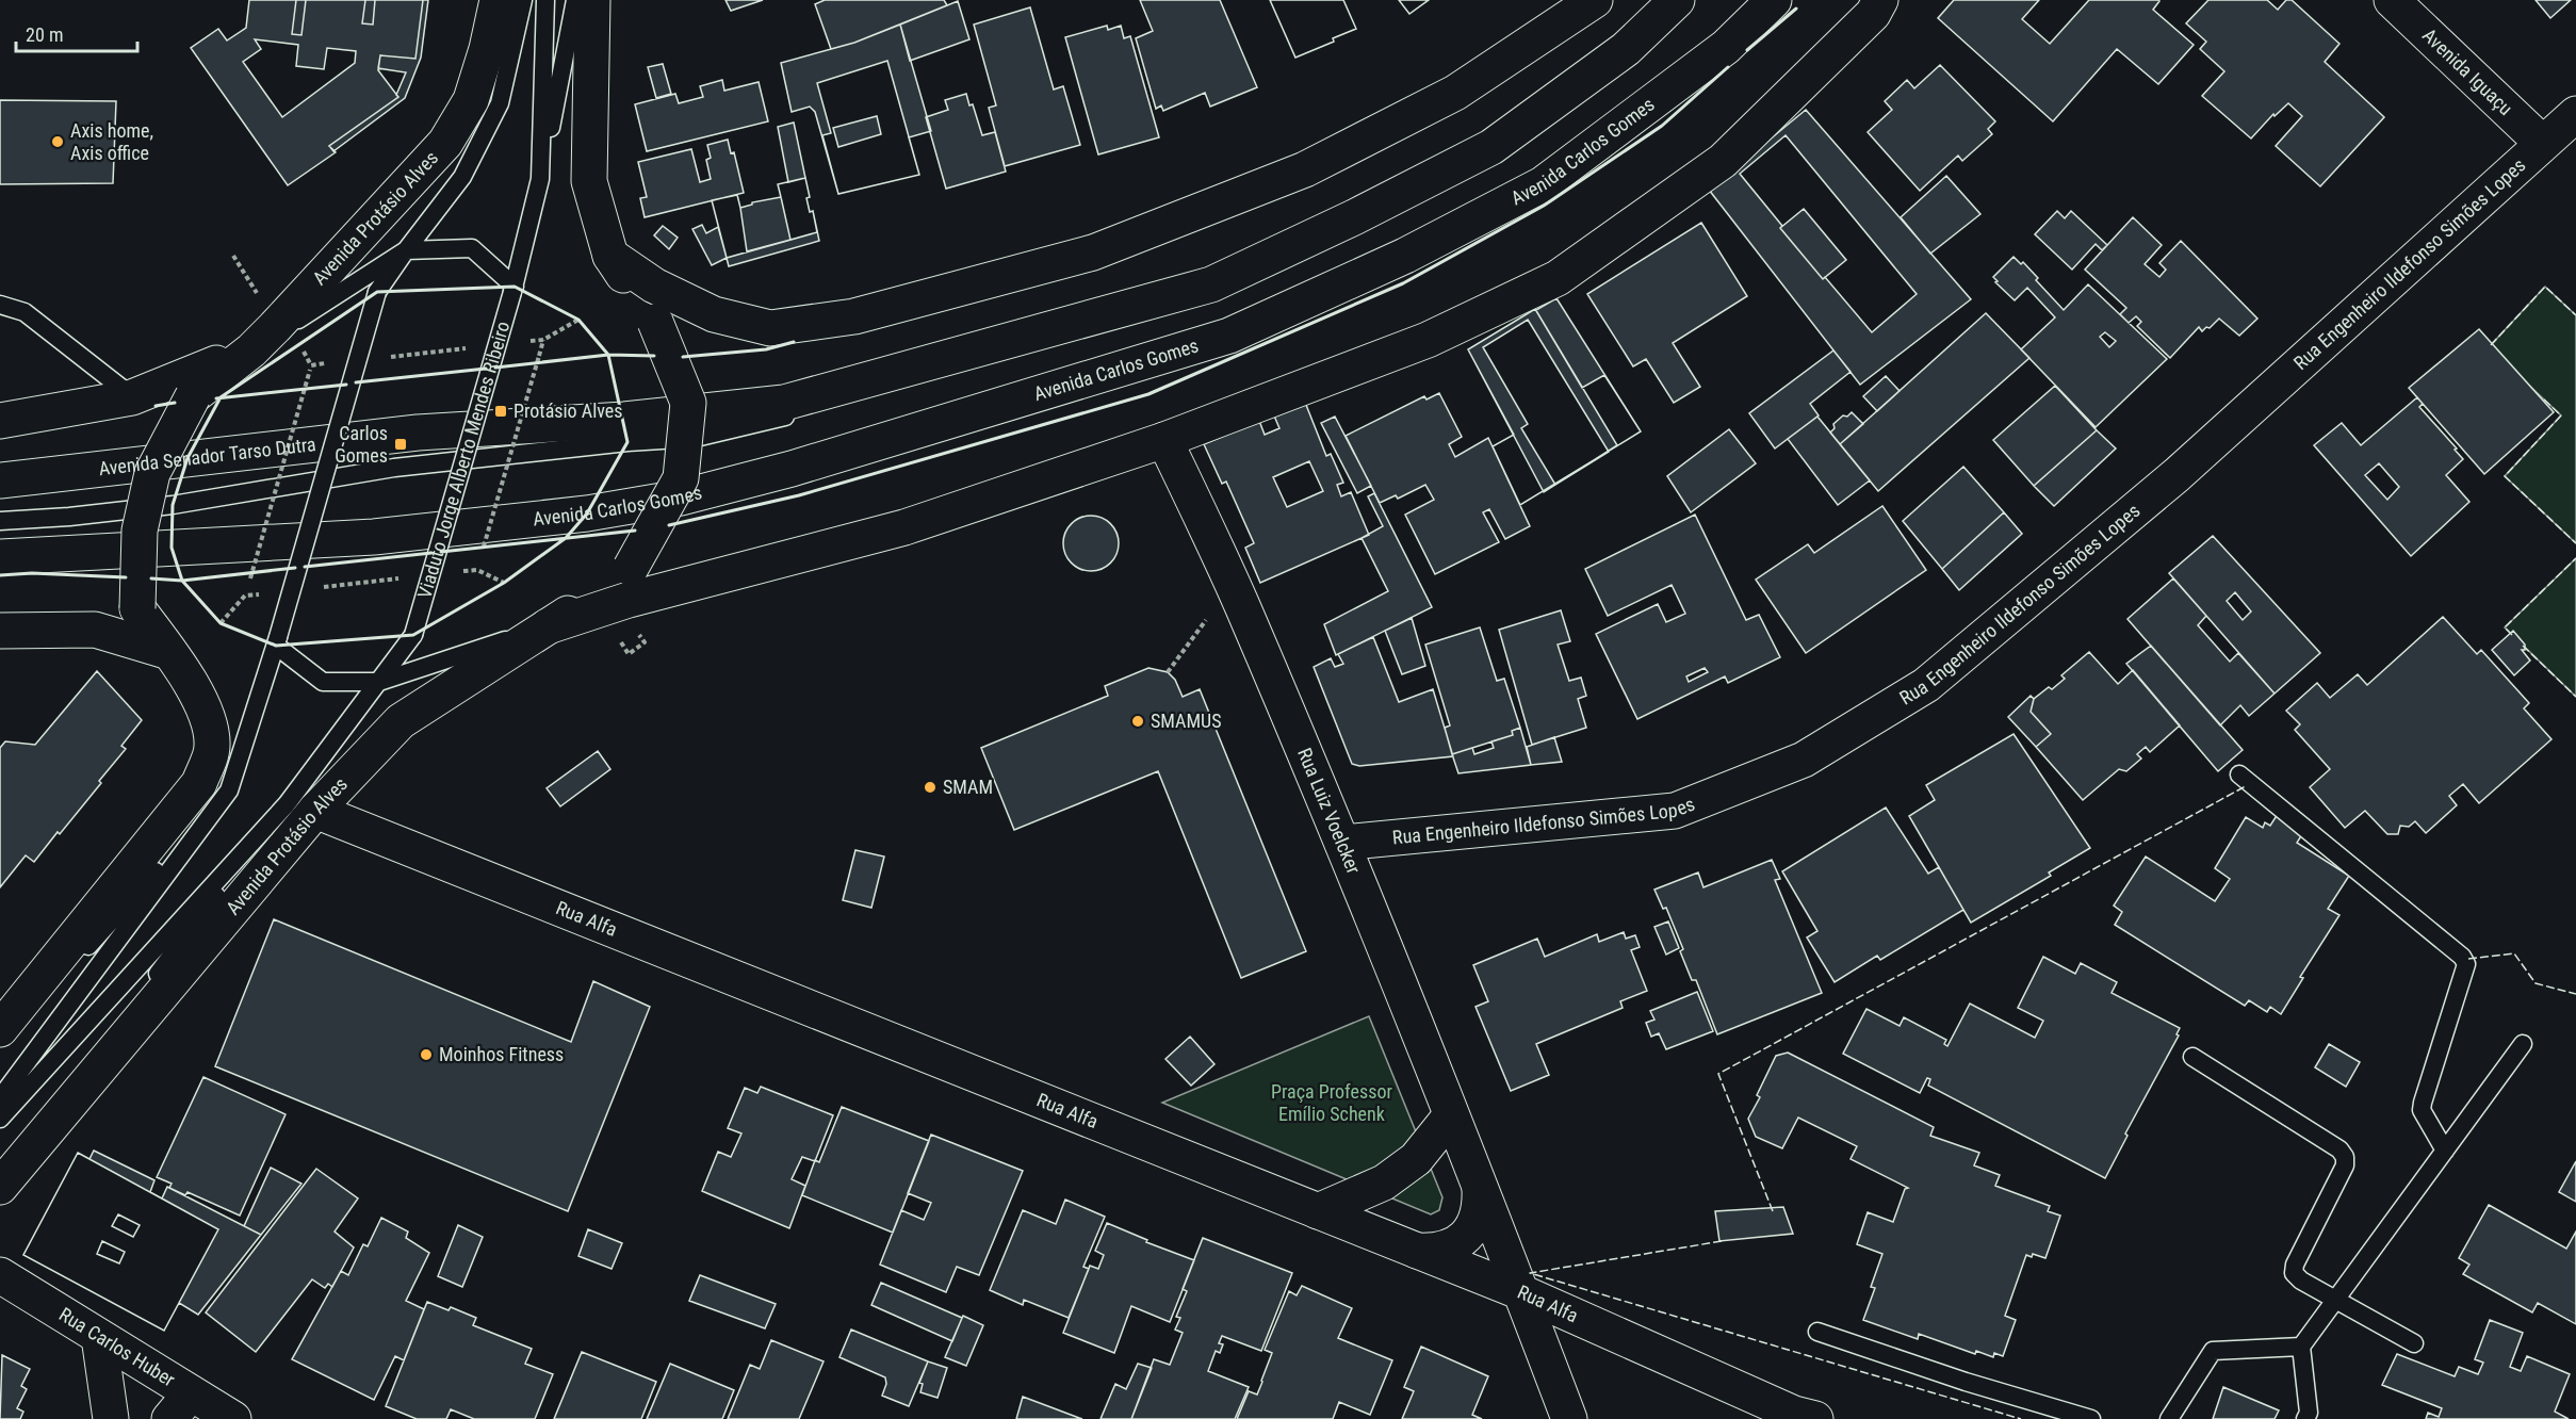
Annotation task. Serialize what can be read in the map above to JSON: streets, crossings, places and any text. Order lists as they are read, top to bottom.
{
  "streets": {
    "main road": [
      "Avenida Iguaçu",
      "Avenida Carlos Gomes",
      "Avenida Protásio Alves",
      "Rua Engenheiro Ildefonso Simões Lopes",
      "Avenida Senador Tarso Dutra",
      "Rua Luiz Voelcker",
      "Rua Alfa",
      "Rua Carlos Huber"
    ],
    "lane": ["Viaduto Jorge Alberto Mendes Ribeiro"]
  },
  "crossings": [
    ["Avenida Iguaçu", "Rua Engenheiro Ildefonso Simões Lopes"],
    ["Avenida Protásio Alves", "Viaduto Jorge Alberto Mendes Ribeiro"],
    ["Avenida Protásio Alves", "Rua Alfa"],
    ["Rua Engenheiro Ildefonso Simões Lopes", "Rua Luiz Voelcker"],
    ["Viaduto Jorge Alberto Mendes Ribeiro", "Rua Alfa"],
    ["Rua Luiz Voelcker", "Rua Alfa"]
  ],
  "parks": ["Praça Professor Emílio Schenk"],
  "places": {
    "other": [
      "Axis home, Axis office",
      "SMAMUS",
      "SMAM",
      "Moinhos Fitness"
    ],
    "transit": ["Protásio Alves", "Carlos Gomes"]
  },
  "scale_bar": "20 m"
}
